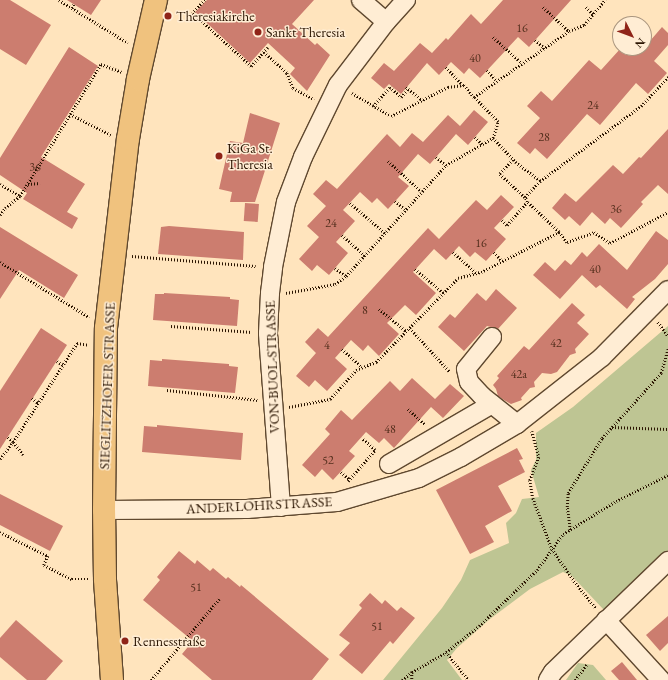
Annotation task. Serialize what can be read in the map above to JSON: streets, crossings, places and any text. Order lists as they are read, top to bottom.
{
  "streets": {
    "main road": ["SIEGLITZHOFER STRASSE"],
    "street": ["VON-BUOL-STRASSE", "ANDERLOHRSTRASSE"]
  },
  "crossings": [
    ["VON-BUOL-STRASSE", "ANDERLOHRSTRASSE"],
    ["SIEGLITZHOFER STRASSE", "ANDERLOHRSTRASSE"]
  ],
  "places": [
    "Theresiakirche",
    "Sankt Theresia",
    "KiGa St. Theresia",
    "Rennesstraße"
  ],
  "house_numbers": [
    "16",
    "40",
    "24",
    "28",
    "36",
    "36",
    "24",
    "16",
    "40",
    "8",
    "42",
    "4",
    "42a",
    "48",
    "52",
    "51",
    "51"
  ],
  "north": "bottom right"
}
